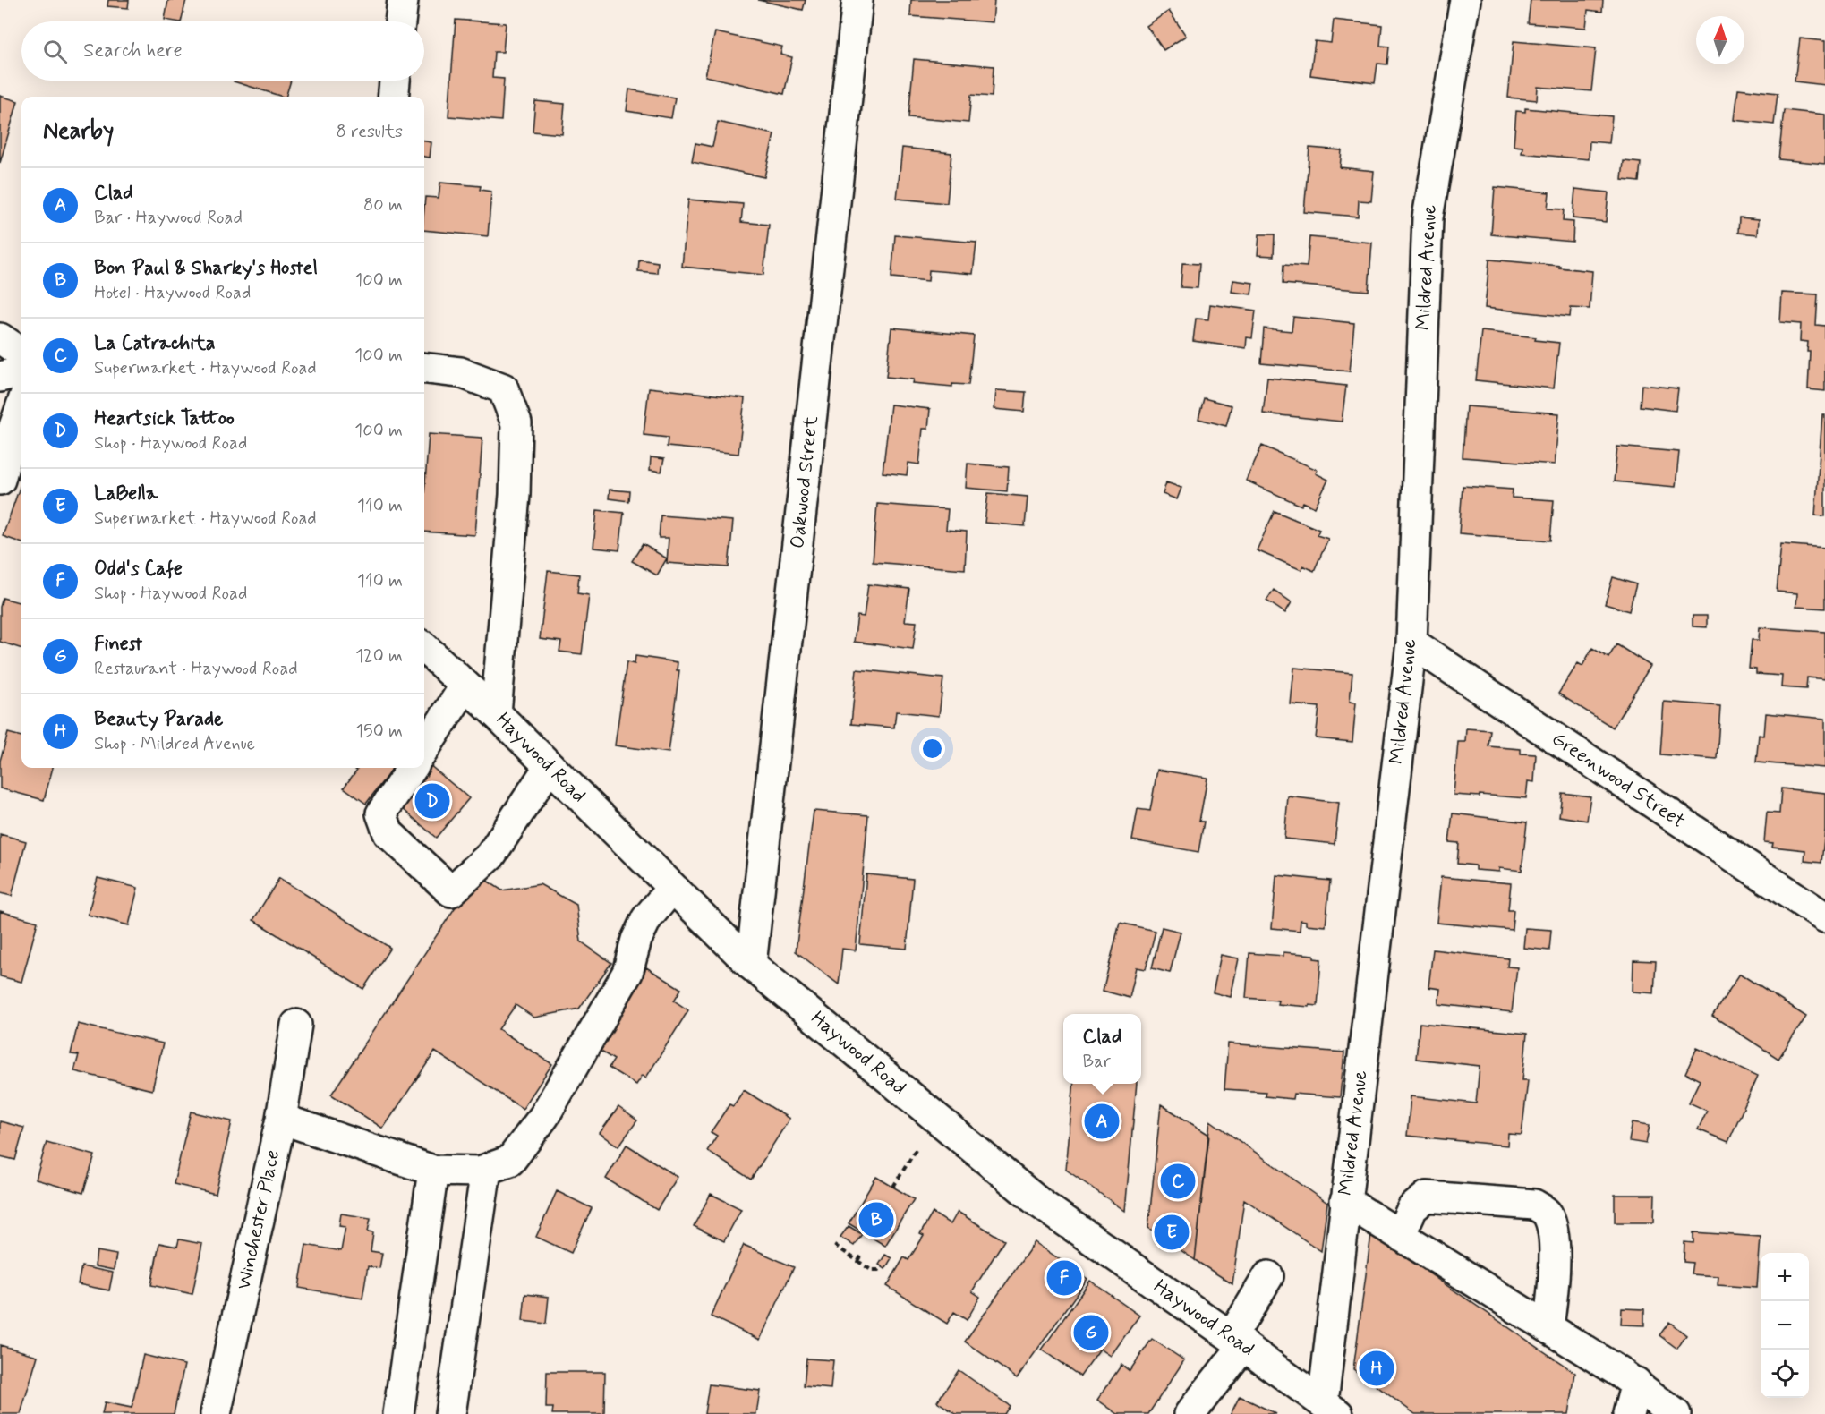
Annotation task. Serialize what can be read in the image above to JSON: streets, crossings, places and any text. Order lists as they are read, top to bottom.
{
  "streets": {
    "street": [
      "Mildred Avenue",
      "Oakwood Street",
      "Haywood Road",
      "Greenwood Street",
      "Winchester Place"
    ]
  },
  "crossings": [
    ["Mildred Avenue", "Haywood Road"],
    ["Mildred Avenue", "Greenwood Street"],
    ["Oakwood Street", "Haywood Road"]
  ],
  "north": "top",
  "page": {
    "search": "Search here",
    "heading": ["Nearby", "8 results"],
    "list": [
      {
        "mark": "A",
        "name": "Clad",
        "note": "Bar · Haywood Road",
        "value": "80 m"
      },
      {
        "mark": "B",
        "name": "Bon Paul & Sharky's Hostel",
        "note": "Hotel · Haywood Road",
        "value": "100 m"
      },
      {
        "mark": "C",
        "name": "La Catrachita",
        "note": "Supermarket · Haywood Road",
        "value": "100 m"
      },
      {
        "mark": "D",
        "name": "Heartsick Tattoo",
        "note": "Shop · Haywood Road",
        "value": "100 m"
      },
      {
        "mark": "E",
        "name": "LaBella",
        "note": "Supermarket · Haywood Road",
        "value": "110 m"
      },
      {
        "mark": "F",
        "name": "Odd's Cafe",
        "note": "Shop · Haywood Road",
        "value": "110 m"
      },
      {
        "mark": "G",
        "name": "Finest",
        "note": "Restaurant · Haywood Road",
        "value": "120 m"
      },
      {
        "mark": "H",
        "name": "Beauty Parade",
        "note": "Shop · Mildred Avenue",
        "value": "150 m"
      }
    ],
    "pins": [
      "D",
      "A",
      "C",
      "B",
      "E",
      "F",
      "G",
      "H"
    ],
    "popup": ["Clad", "Bar"],
    "map_buttons": ["+", "−"]
  }
}
